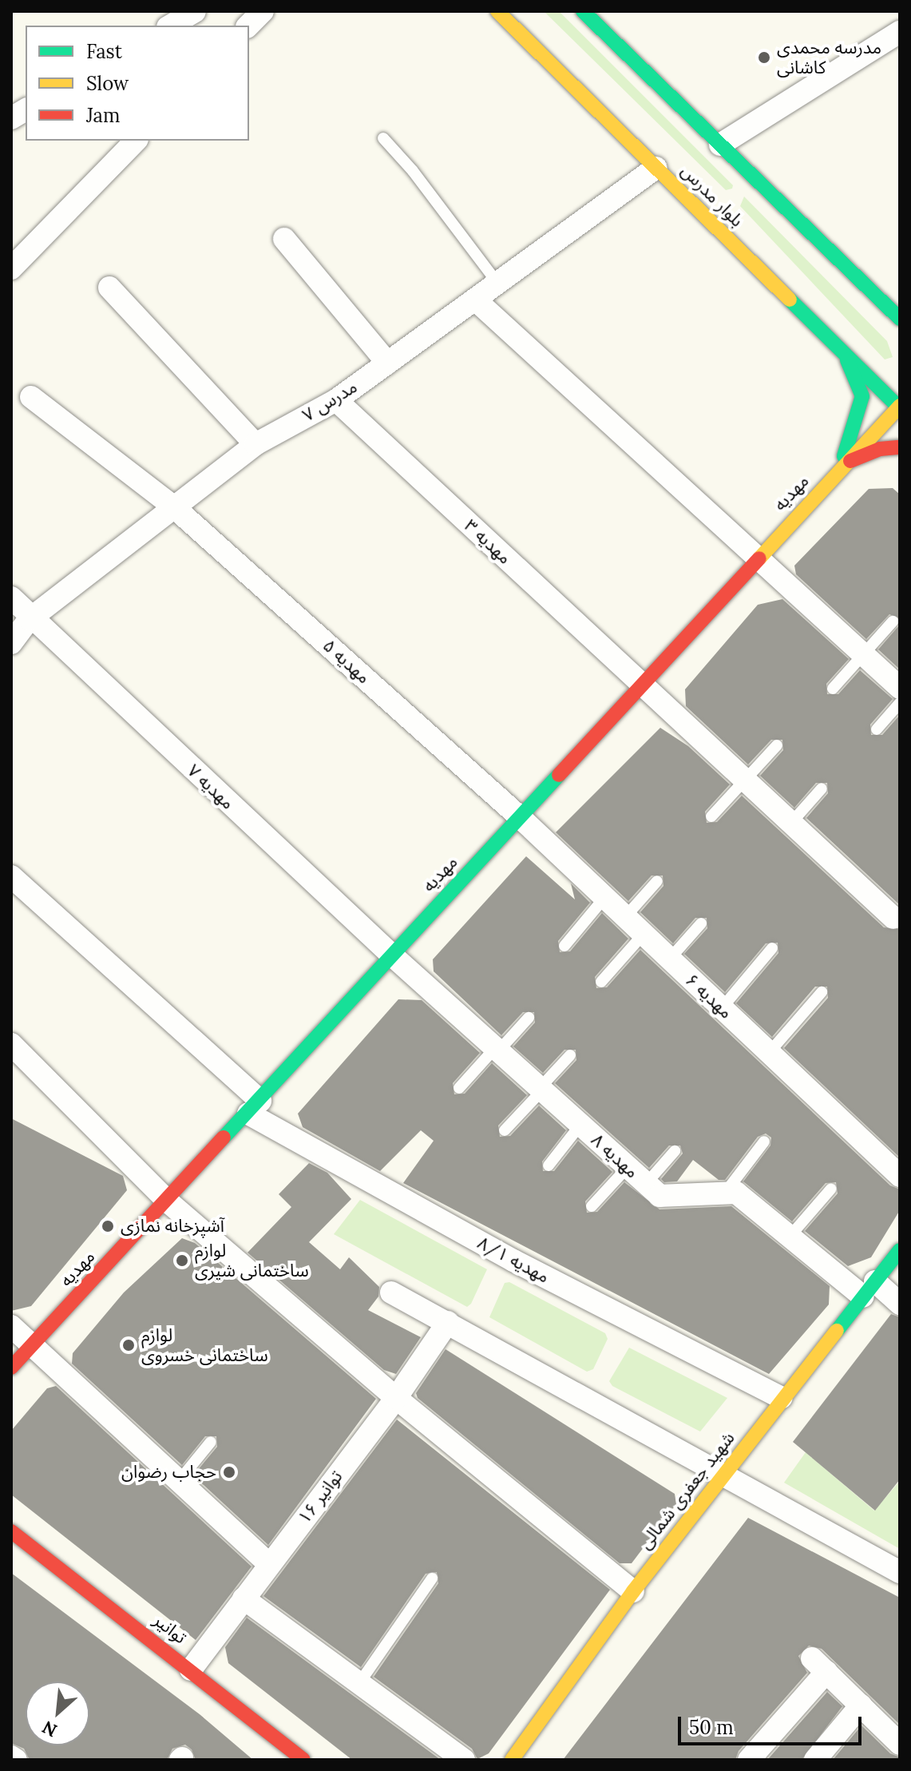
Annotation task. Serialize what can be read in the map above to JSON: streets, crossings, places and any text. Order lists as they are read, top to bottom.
{
  "streets": {
    "street": [
      "بلوار مدرس",
      "مدرس ۷",
      "مهدیه",
      "مهدیه ۳",
      "مهدیه ۵",
      "مهدیه ۷",
      "مهدیه ۶",
      "مهدیه ۸",
      "مهدیه ۸/۱",
      "شهید جعفری شمالی",
      "توانیر ۱۶",
      "توانیر"
    ]
  },
  "crossings": [
    ["بلوار مدرس", "مدرس ۷"],
    ["بلوار مدرس", "مهدیه"],
    ["مدرس ۷", "مهدیه ۳"],
    ["مدرس ۷", "مهدیه ۵"],
    ["مدرس ۷", "مهدیه ۷"],
    ["مهدیه", "مهدیه ۳"],
    ["مهدیه", "مهدیه ۵"],
    ["مهدیه", "مهدیه ۷"],
    ["مهدیه", "مهدیه ۶"],
    ["مهدیه", "مهدیه ۸"],
    ["مهدیه", "مهدیه ۸/۱"],
    ["مهدیه ۵", "مهدیه ۶"],
    ["مهدیه ۷", "مهدیه ۸"],
    ["مهدیه ۸", "شهید جعفری شمالی"],
    ["مهدیه ۸/۱", "شهید جعفری شمالی"],
    ["توانیر ۱۶", "توانیر"]
  ],
  "places": [
    "مدرسه محمدی کاشانی",
    "آشپزخانه نمازی",
    "لوازم ساختمانی شیری",
    "لوازم ساختمانی خسروی",
    "حجاب رضوان"
  ],
  "legend": ["Fast", "Slow", "Jam"],
  "scale_bar": "50 m",
  "north": "bottom left"
}
